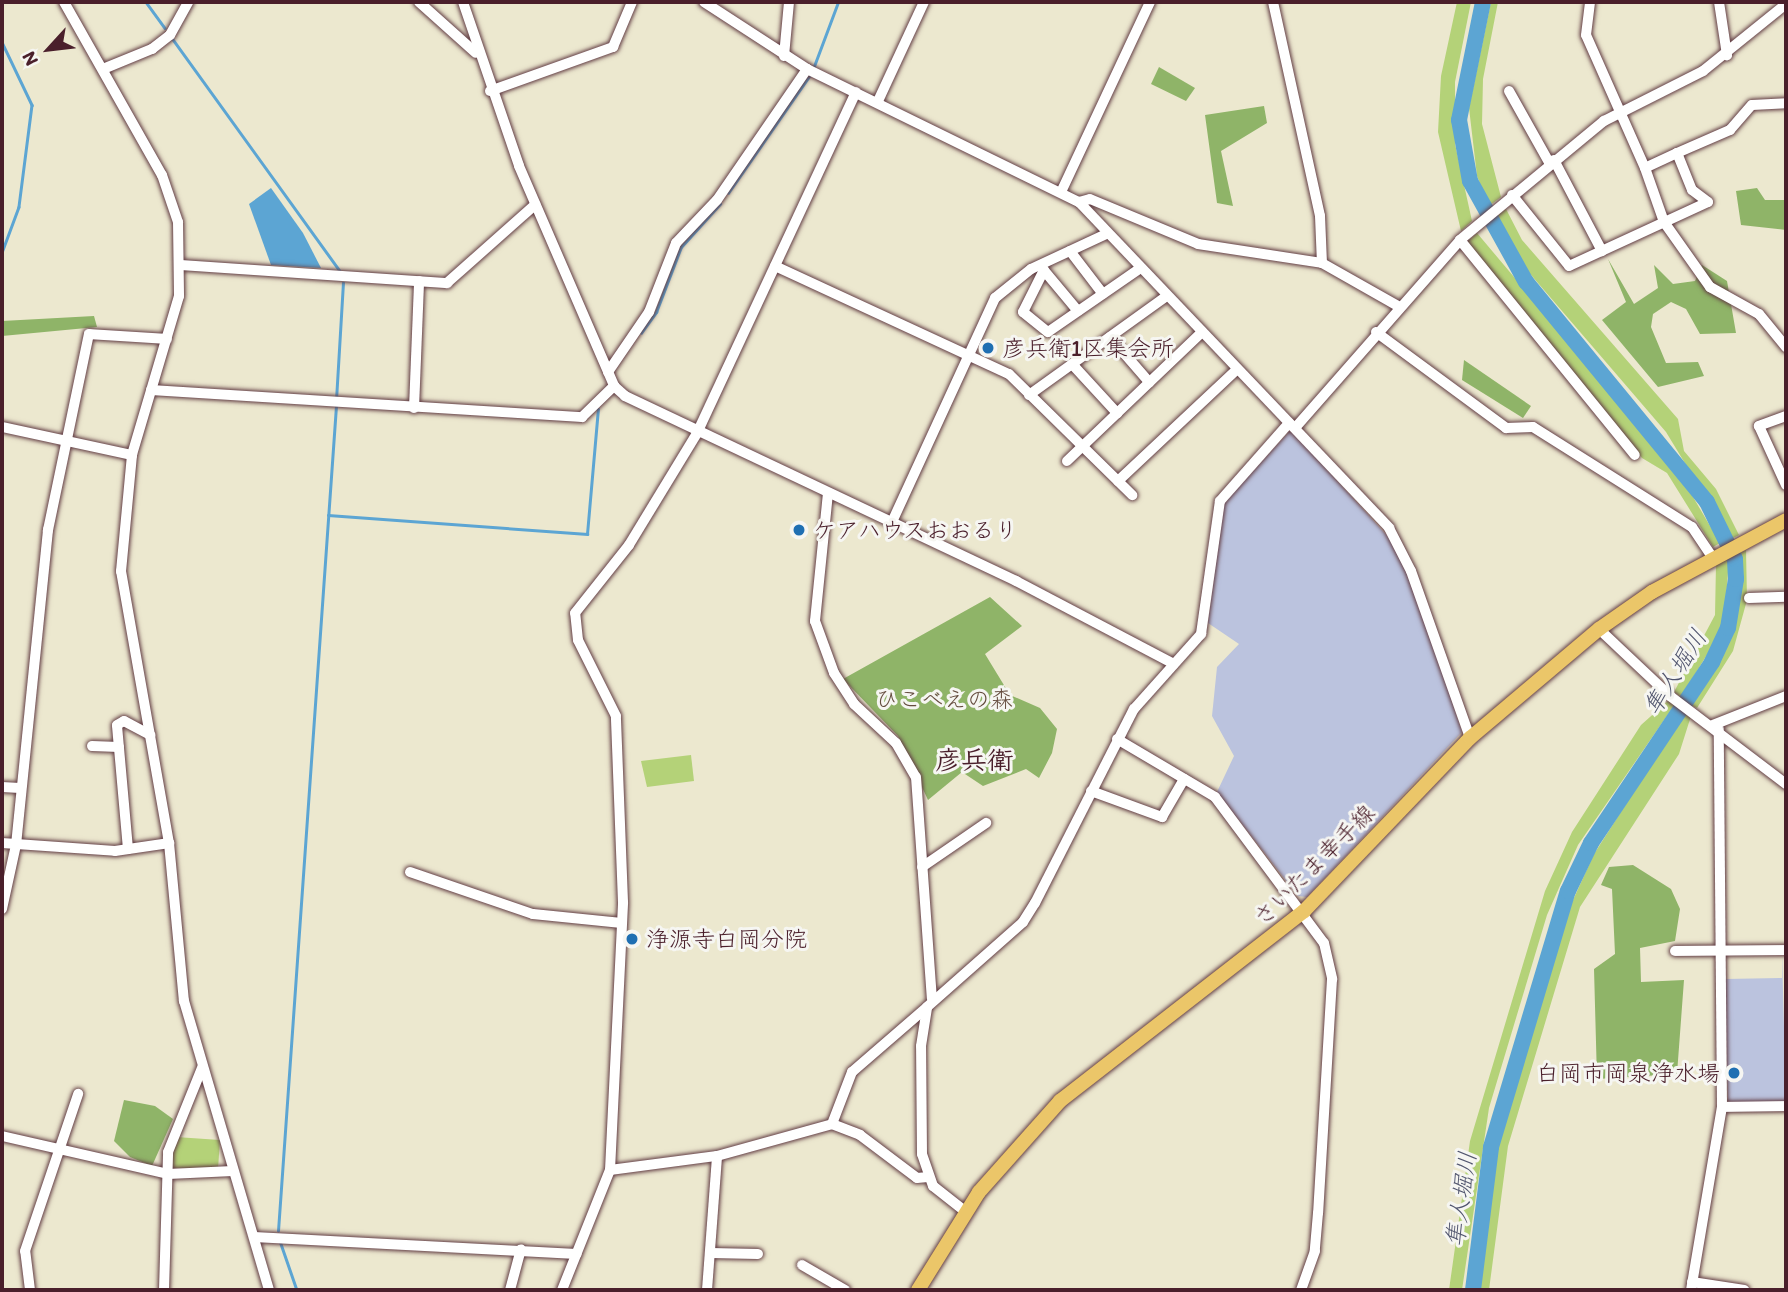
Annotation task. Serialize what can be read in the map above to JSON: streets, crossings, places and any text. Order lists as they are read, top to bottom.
{
  "streets": {
    "main road": ["さいたま幸手線"]
  },
  "districts": ["彦兵衛"],
  "water": ["隼人堀川"],
  "parks": ["ひこべえの森"],
  "places": [
    "彦兵衛1区集会所",
    "ケアハウスおおるり",
    "浄源寺白岡分院",
    "白岡市岡泉浄水場"
  ],
  "north": "bottom left"
}
